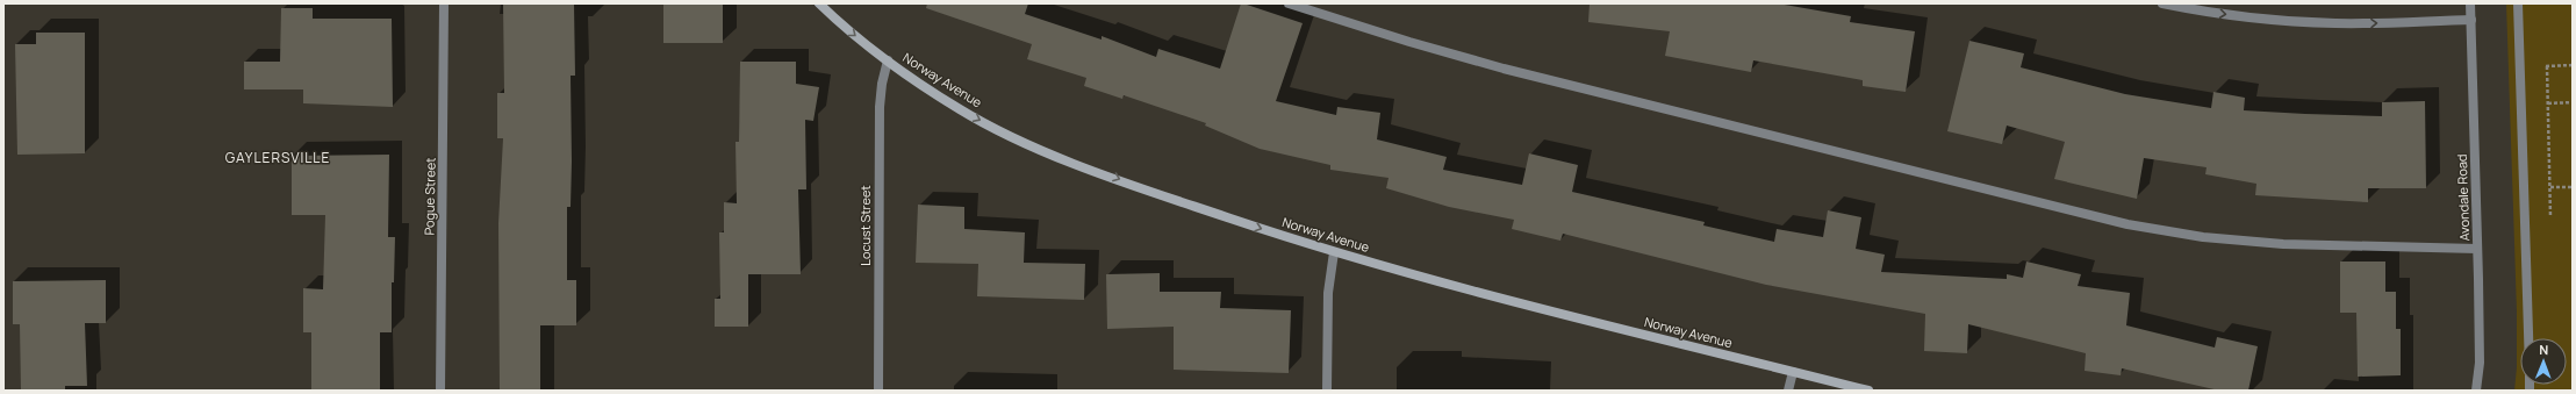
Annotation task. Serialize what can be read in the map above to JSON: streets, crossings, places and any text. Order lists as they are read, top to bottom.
{
  "streets": {
    "street": [
      "Norway Avenue",
      "Pogue Street",
      "Avondale Road",
      "Locust Street"
    ]
  },
  "crossings": [
    ["Norway Avenue", "Locust Street"]
  ],
  "one_way": ["Norway Avenue"],
  "districts": ["GAYLERSVILLE"],
  "north": "top"
}
